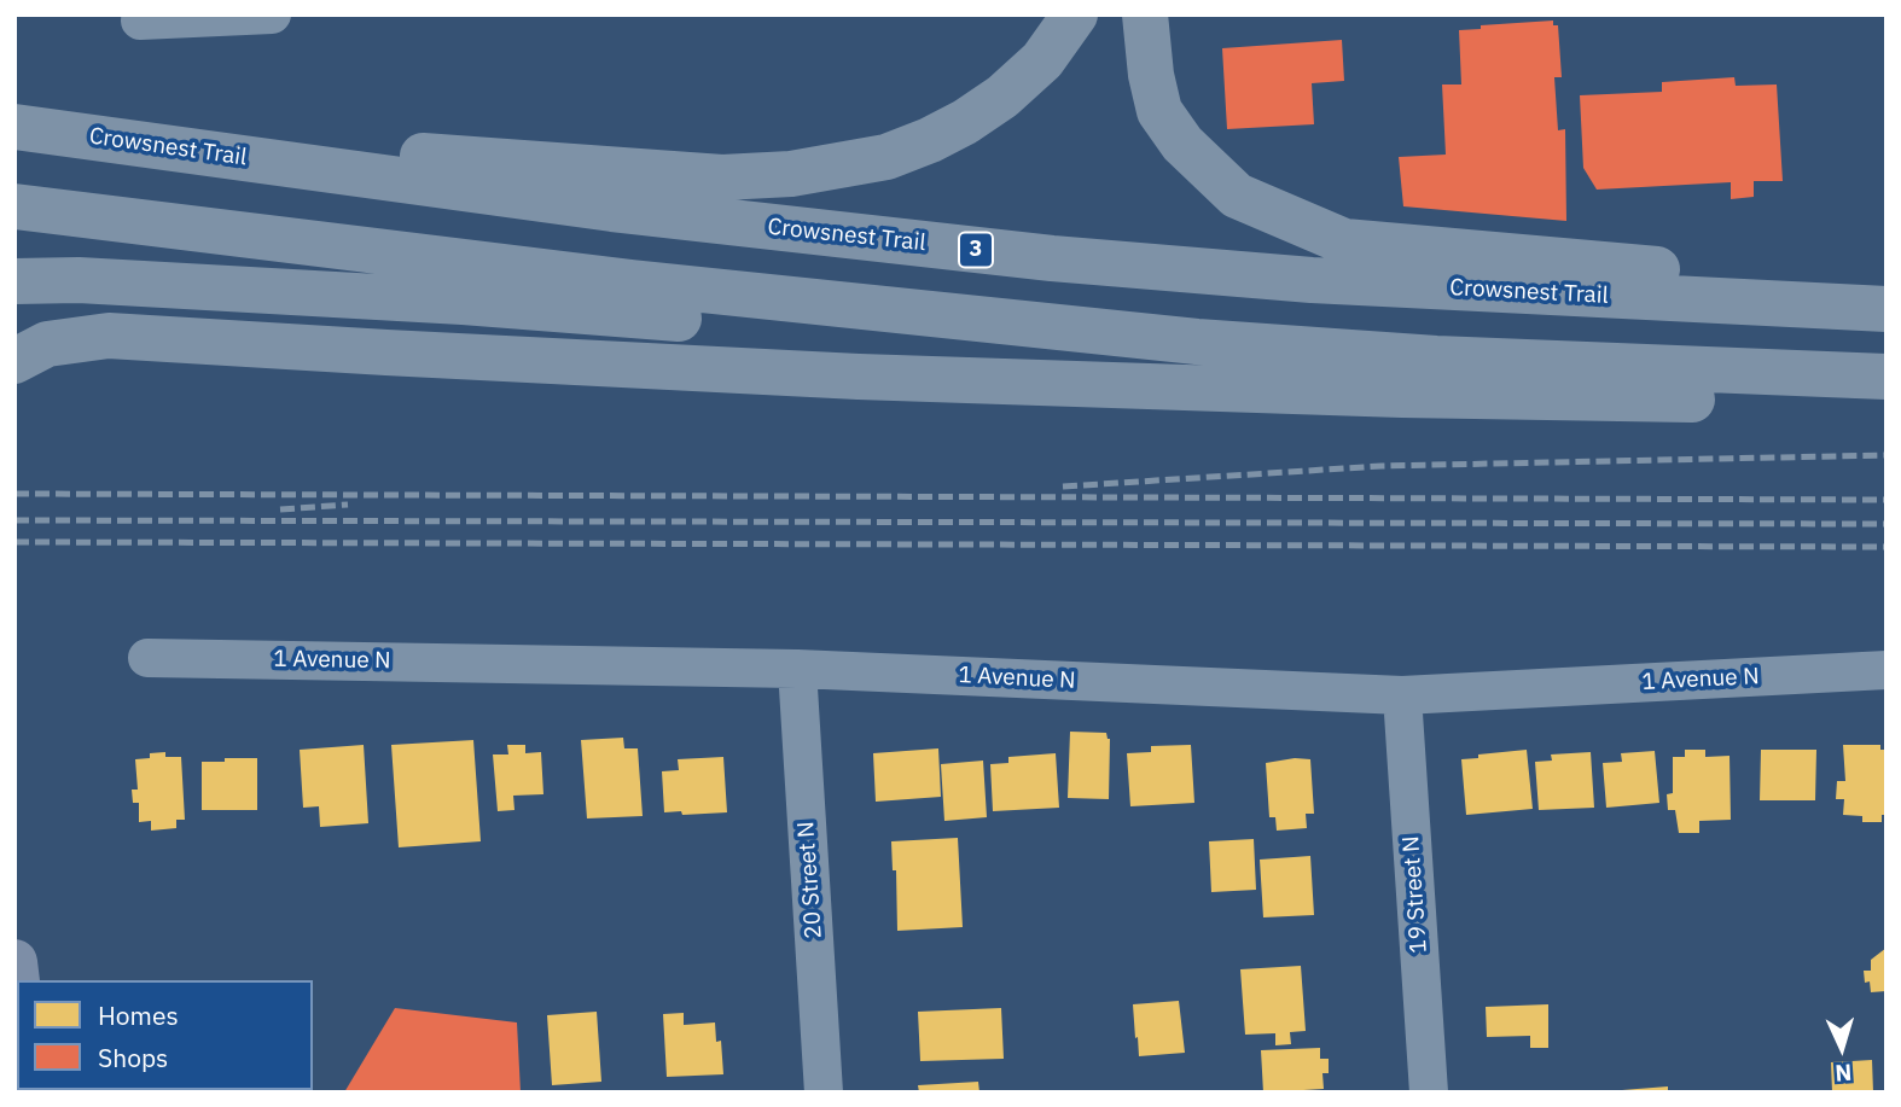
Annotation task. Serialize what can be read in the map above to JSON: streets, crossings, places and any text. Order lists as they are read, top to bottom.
{
  "streets": {
    "highway": ["Crowsnest Trail", "3"],
    "street": ["1 Avenue N", "20 Street N", "19 Street N"]
  },
  "crossings": [
    ["1 Avenue N", "20 Street N"],
    ["1 Avenue N", "19 Street N"]
  ],
  "legend": ["Homes", "Shops"],
  "north": "bottom"
}
